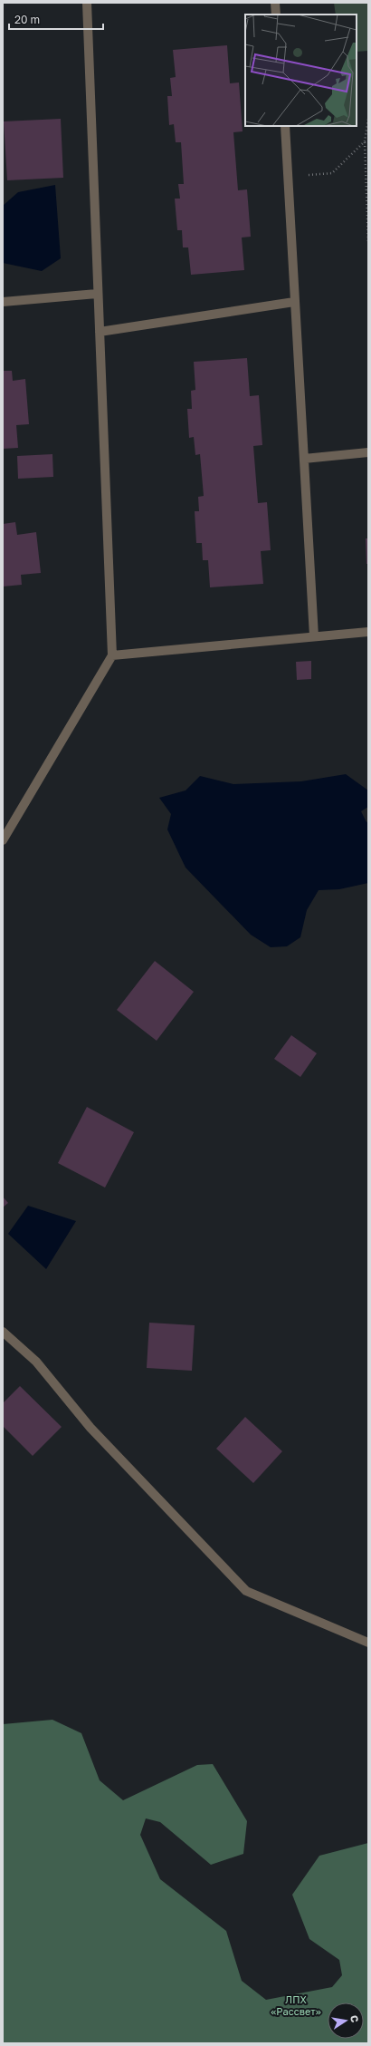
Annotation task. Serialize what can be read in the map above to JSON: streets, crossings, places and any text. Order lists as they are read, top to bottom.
{
  "parks": ["ЛПХ «Рассвет»"],
  "scale_bar": "20 m",
  "north": "right"
}
